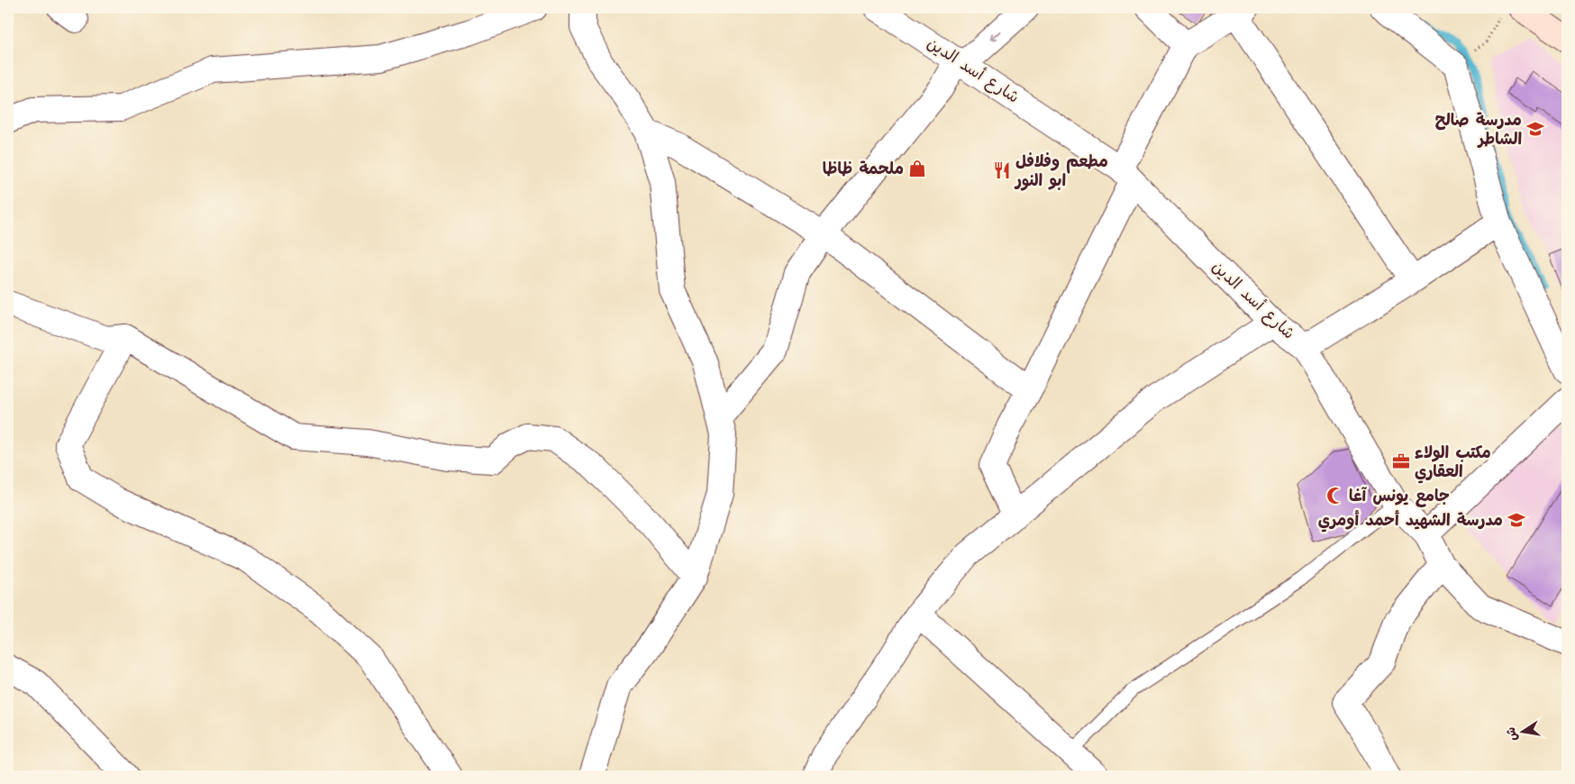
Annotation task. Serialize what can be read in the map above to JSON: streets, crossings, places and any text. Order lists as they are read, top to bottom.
{
  "streets": {
    "street": ["شارع أسد الدين"]
  },
  "places": {
    "school or university": ["مدرسة صالح الشاطر", "مدرسة الشهيد أحمد أومري"],
    "shop": ["ملحمة ظاظا"],
    "restaurant": ["مطعم وفلافل ابو النور"],
    "office": ["مكتب الولاء العقاري"],
    "mosque": ["جامع يونس آغا"]
  },
  "north": "left"
}
